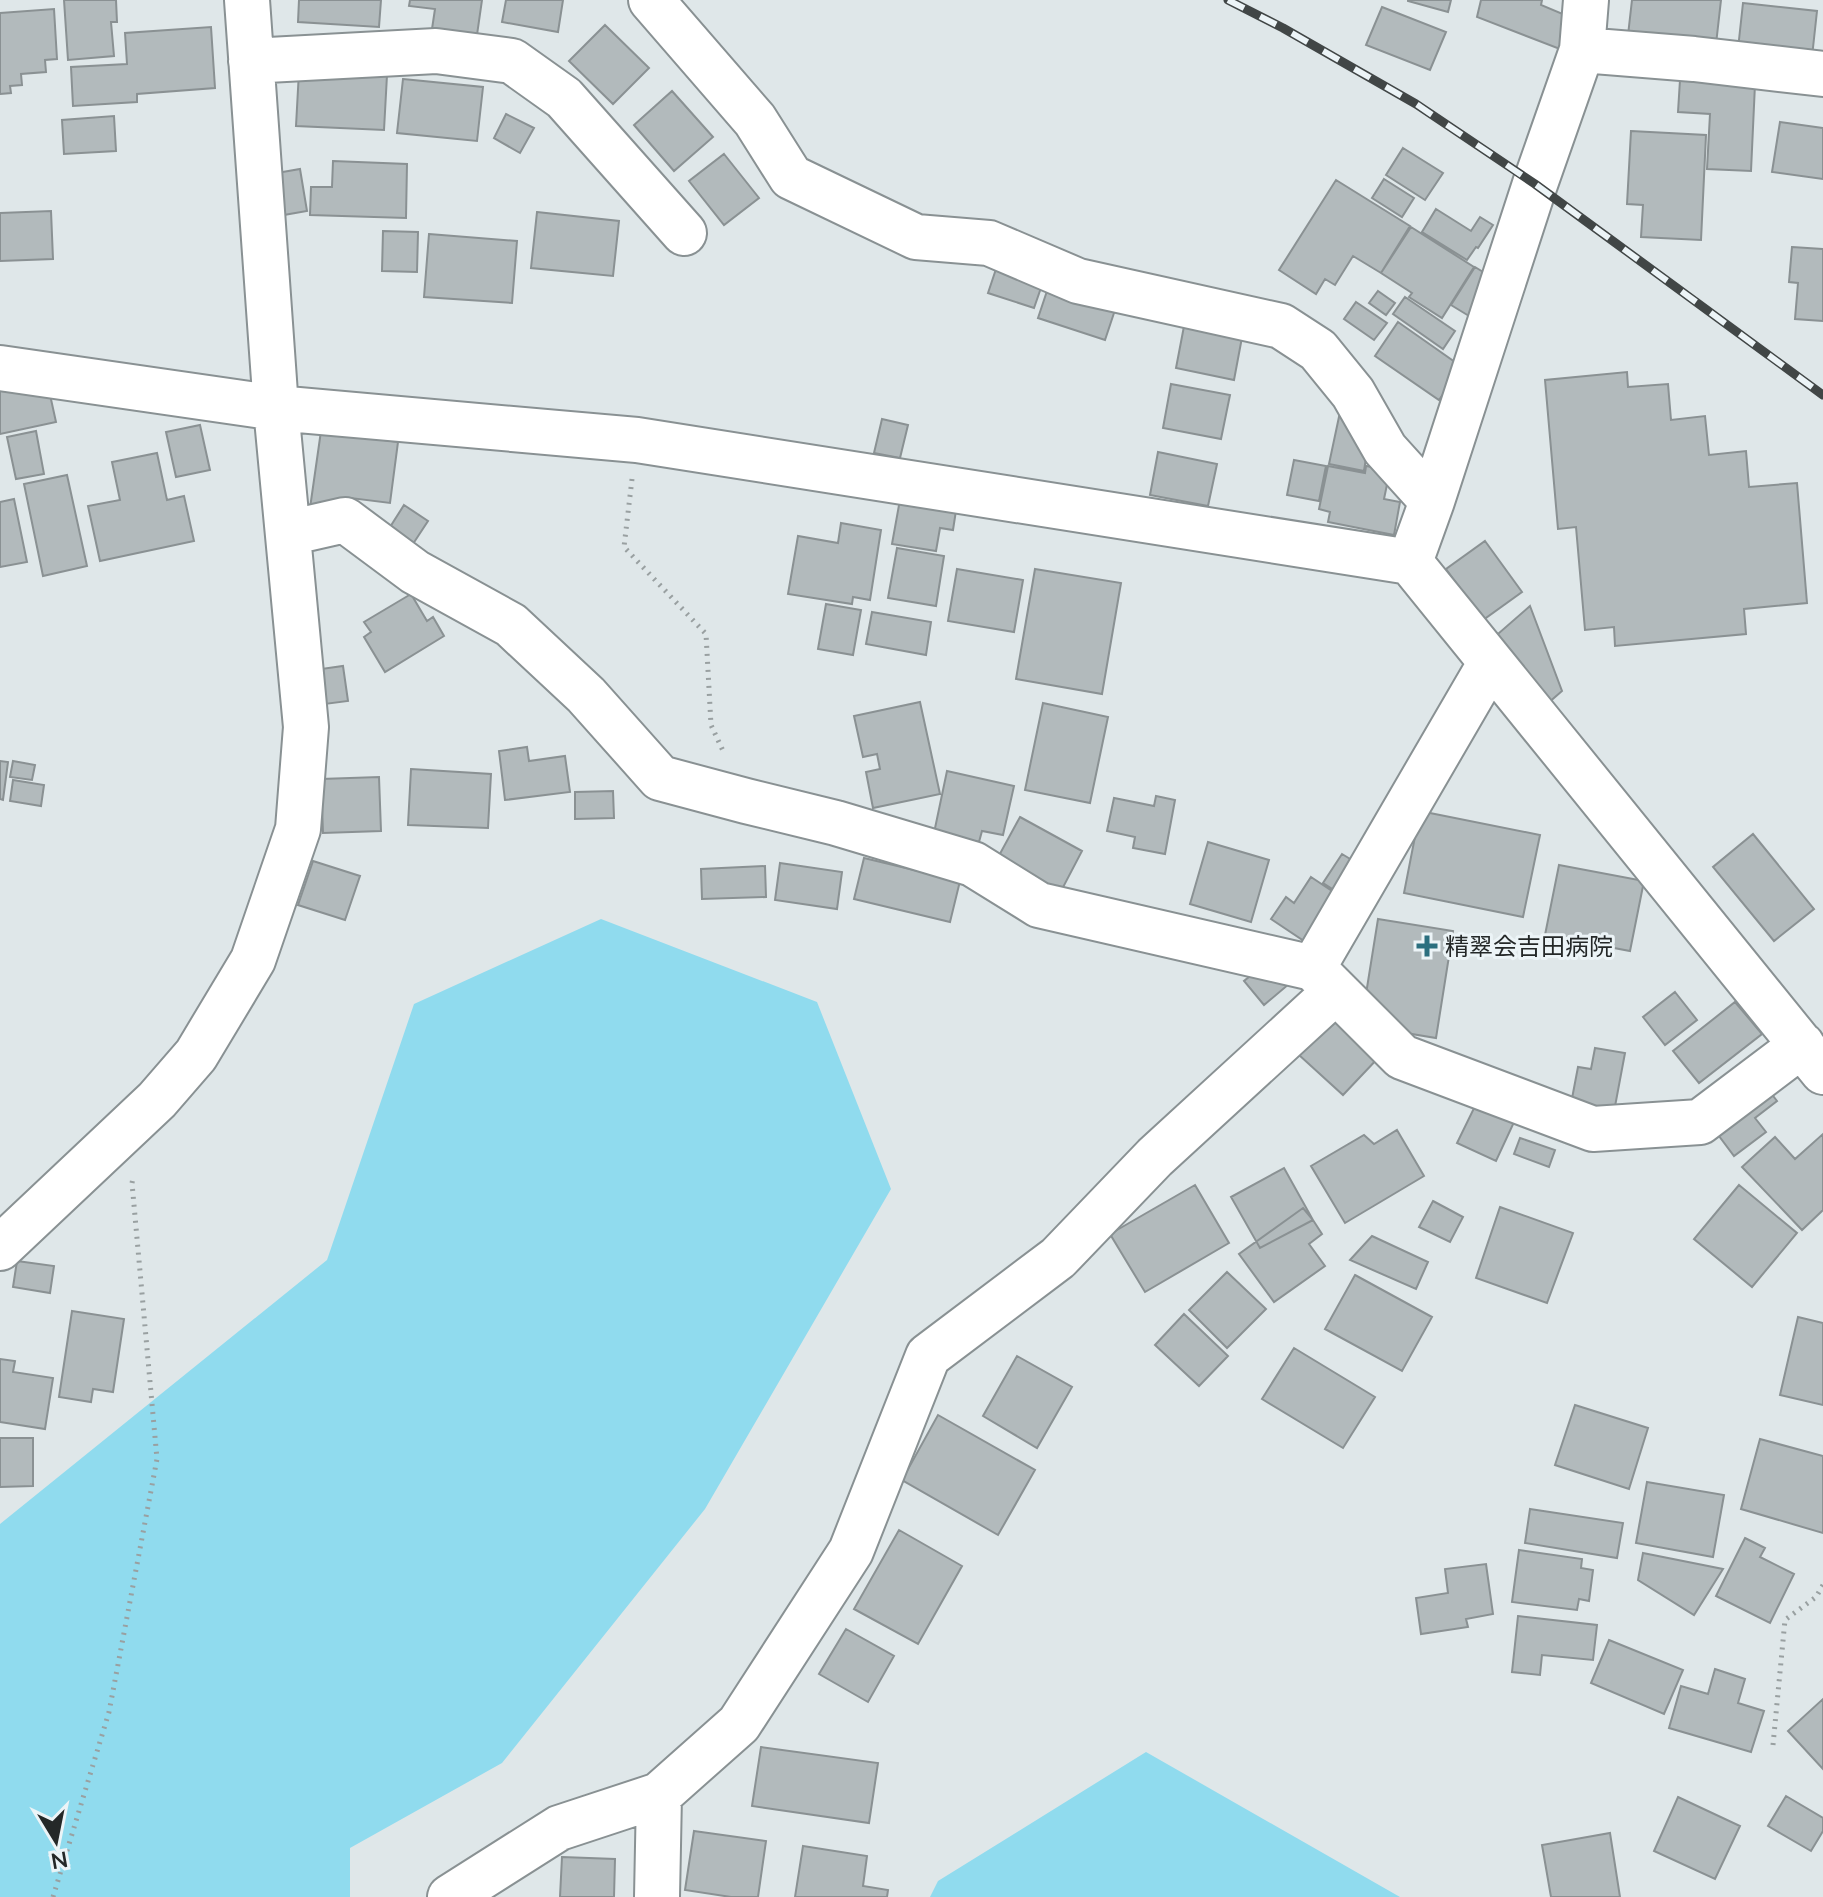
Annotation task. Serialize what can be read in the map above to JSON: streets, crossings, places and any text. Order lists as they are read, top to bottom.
{
  "places": {
    "health": ["精翠会吉田病院"]
  },
  "north": "bottom"
}
